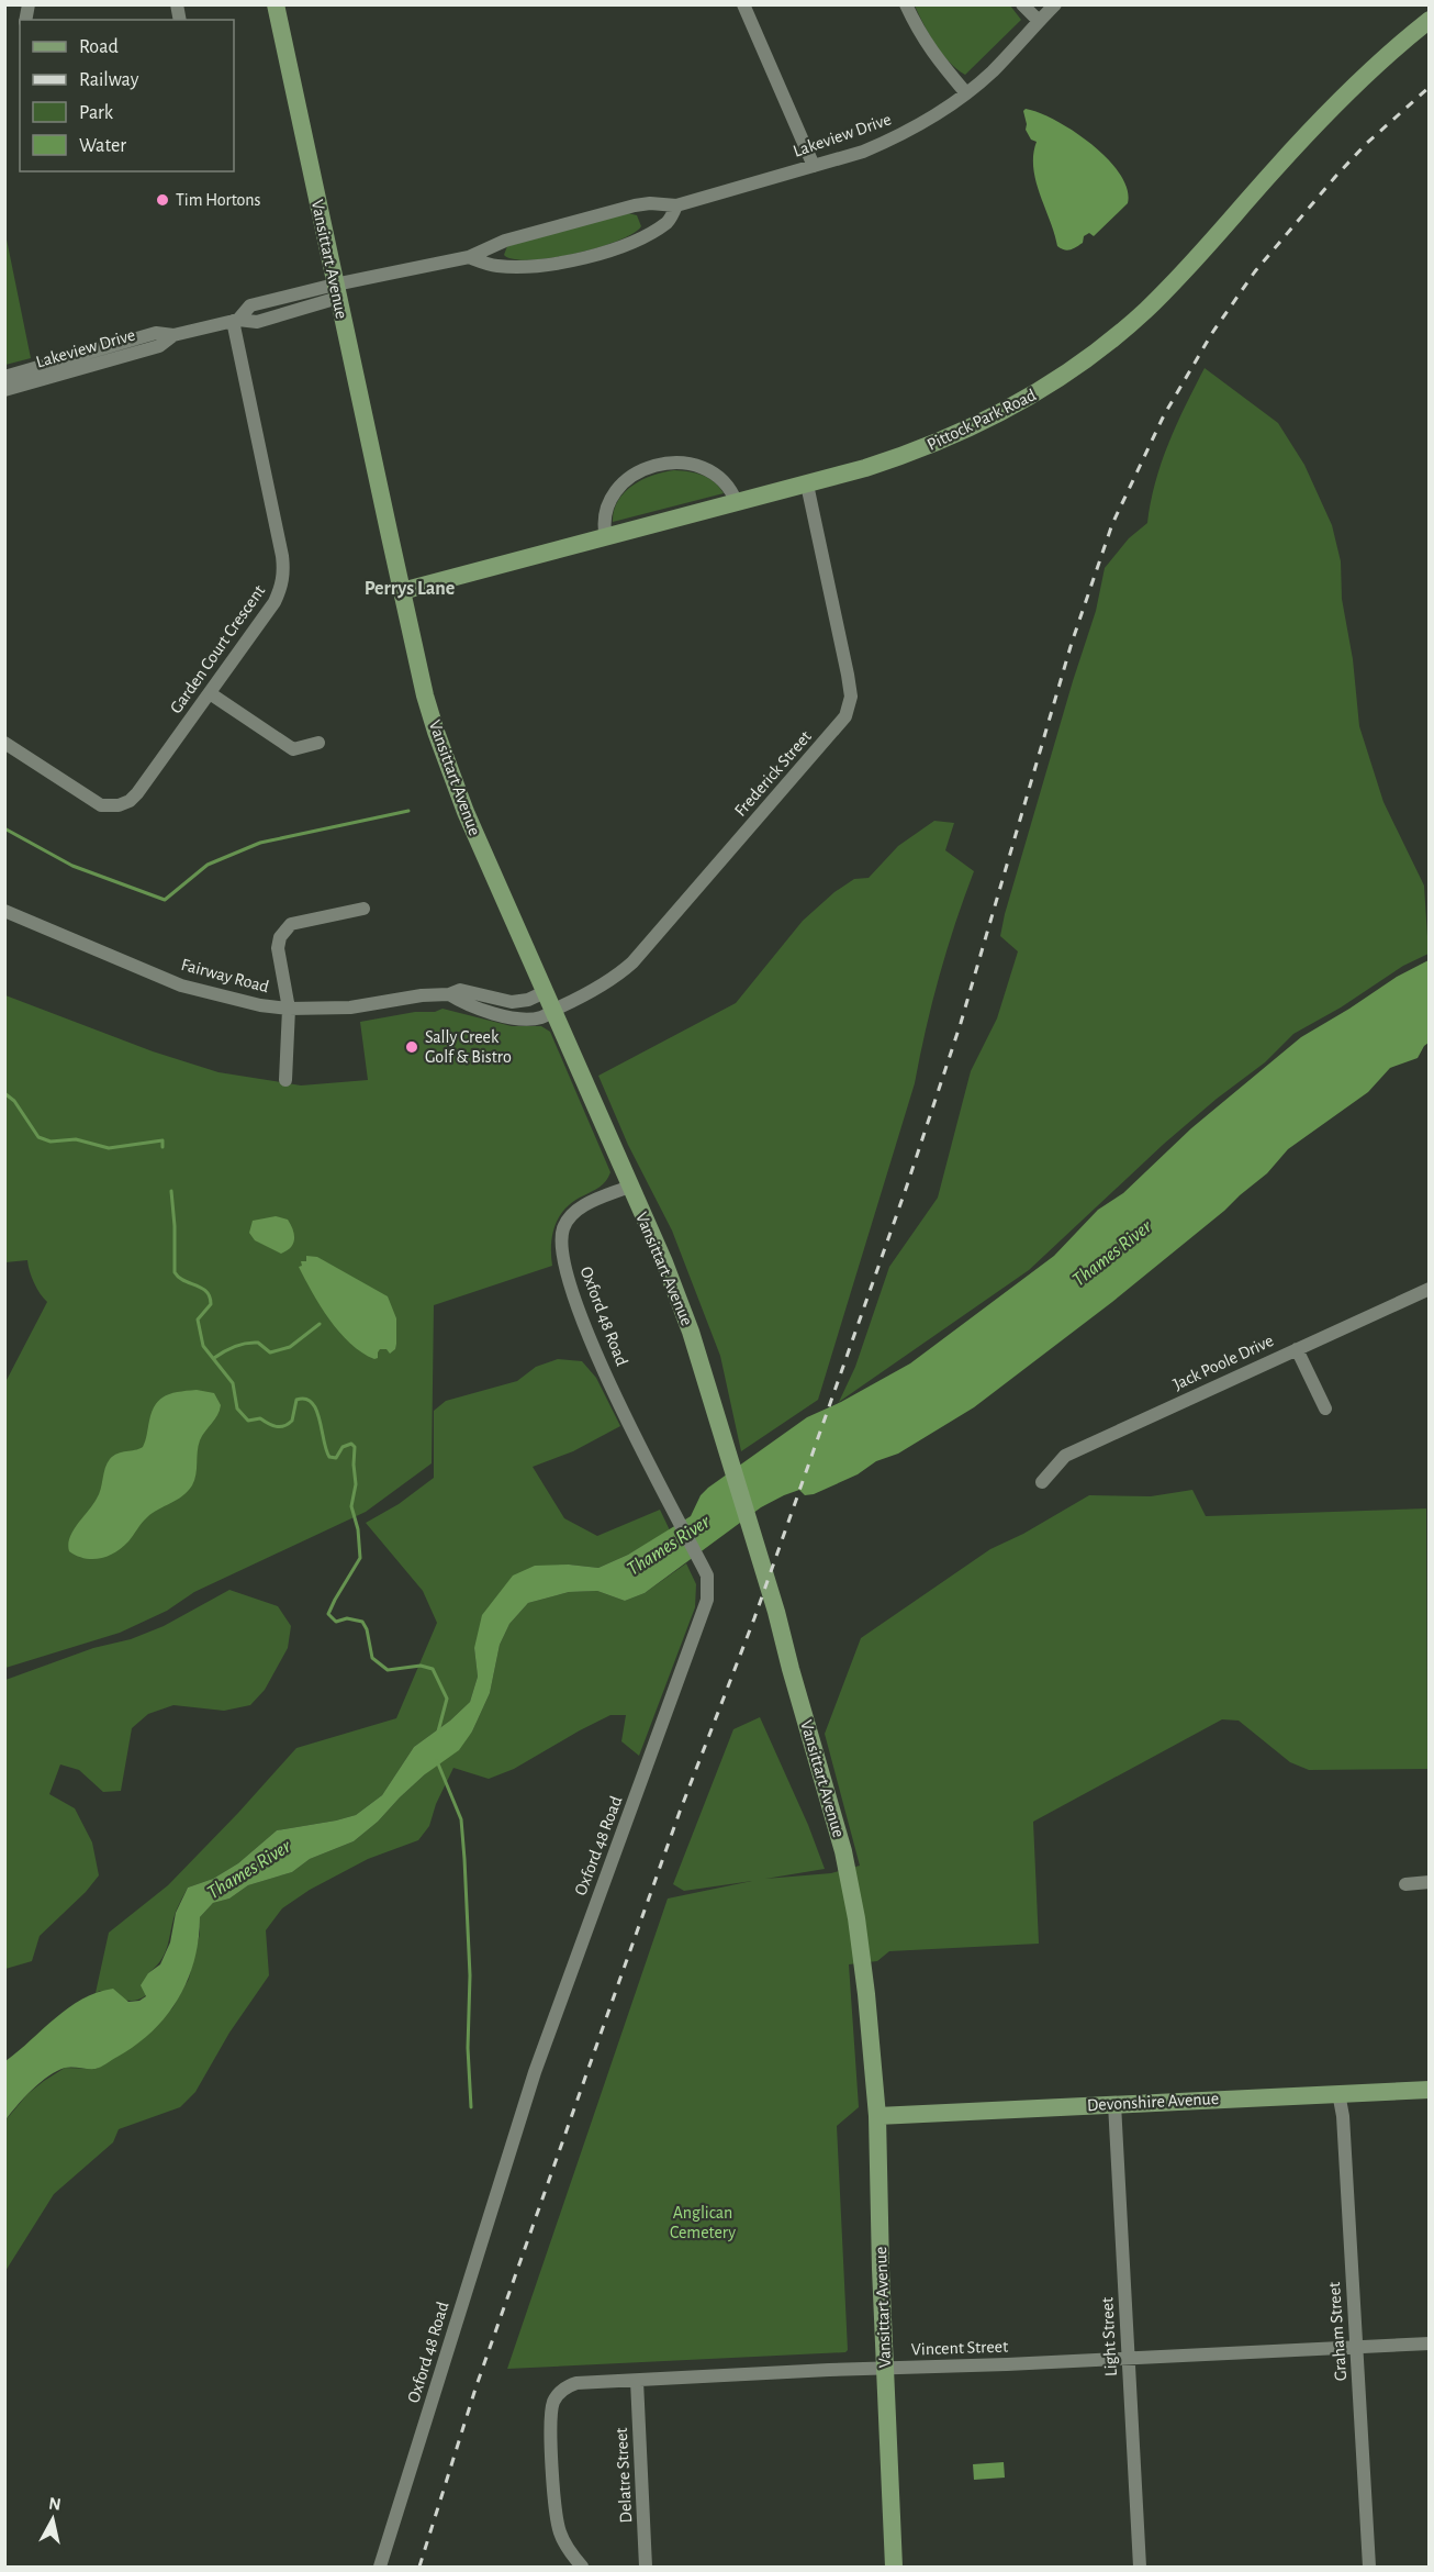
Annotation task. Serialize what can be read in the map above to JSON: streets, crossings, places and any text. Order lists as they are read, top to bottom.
{
  "streets": {
    "main road": ["Vansittart Avenue", "Pittock Park Road", "Devonshire Avenue"],
    "street": [
      "Lakeview Drive",
      "Garden Court Crescent",
      "Frederick Street",
      "Fairway Road",
      "Oxford 48 Road",
      "Jack Poole Drive",
      "Graham Street",
      "Light Street",
      "Vincent Street",
      "Delatre Street"
    ]
  },
  "crossings": [
    ["Lakeview Drive", "Vansittart Avenue"],
    ["Lakeview Drive", "Garden Court Crescent"],
    ["Vansittart Avenue", "Pittock Park Road"],
    ["Vansittart Avenue", "Frederick Street"],
    ["Vansittart Avenue", "Fairway Road"],
    ["Vansittart Avenue", "Oxford 48 Road"],
    ["Vansittart Avenue", "Devonshire Avenue"],
    ["Vansittart Avenue", "Vincent Street"],
    ["Pittock Park Road", "Frederick Street"],
    ["Frederick Street", "Fairway Road"],
    ["Devonshire Avenue", "Graham Street"],
    ["Devonshire Avenue", "Light Street"],
    ["Graham Street", "Vincent Street"],
    ["Light Street", "Vincent Street"],
    ["Vincent Street", "Delatre Street"]
  ],
  "districts": ["Perrys Lane"],
  "water": ["Thames River"],
  "parks": ["Anglican Cemetery"],
  "places": ["Tim Hortons", "Sally Creek Golf & Bistro"],
  "legend": [
    "Road",
    "Railway",
    "Park",
    "Water"
  ],
  "north": "top"
}
